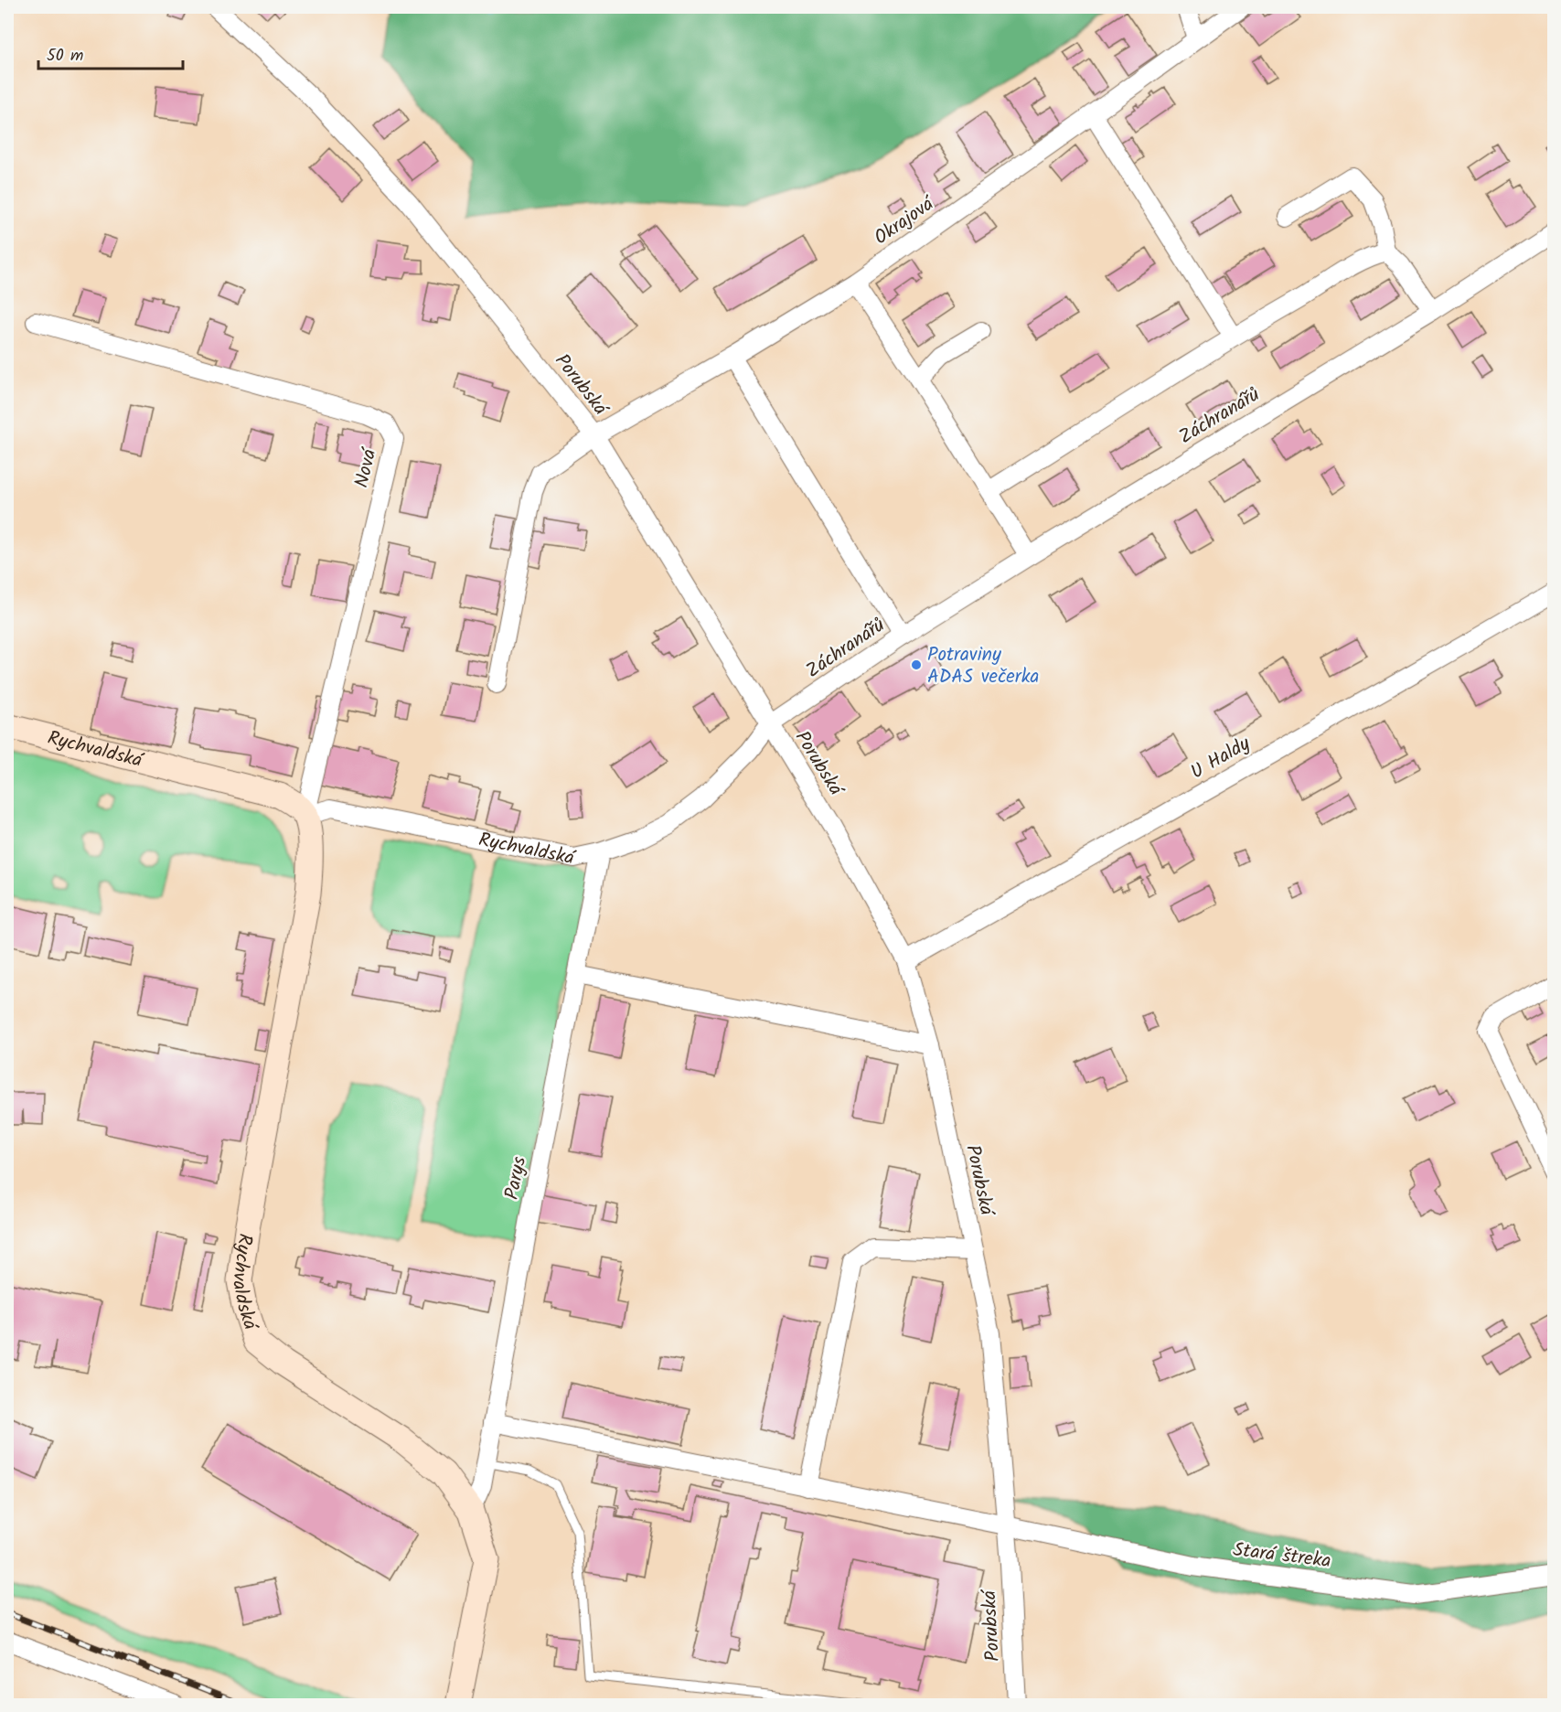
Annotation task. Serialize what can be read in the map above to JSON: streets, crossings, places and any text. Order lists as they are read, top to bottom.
{
  "streets": {
    "street": [
      "Okrajová",
      "Porubská",
      "Záchranářů",
      "Nová",
      "Rychvaldská",
      "U Haldy",
      "Parys",
      "Stará štreka"
    ]
  },
  "crossings": [
    ["Okrajová", "Porubská"],
    ["Porubská", "Záchranářů"],
    ["Porubská", "Rychvaldská"],
    ["Porubská", "U Haldy"],
    ["Porubská", "Stará štreka"],
    ["Záchranářů", "Rychvaldská"],
    ["Nová", "Rychvaldská"],
    ["Rychvaldská", "Parys"],
    ["Parys", "Stará štreka"]
  ],
  "places": ["Potraviny ADAS večerka"],
  "scale_bar": "50 m"
}
